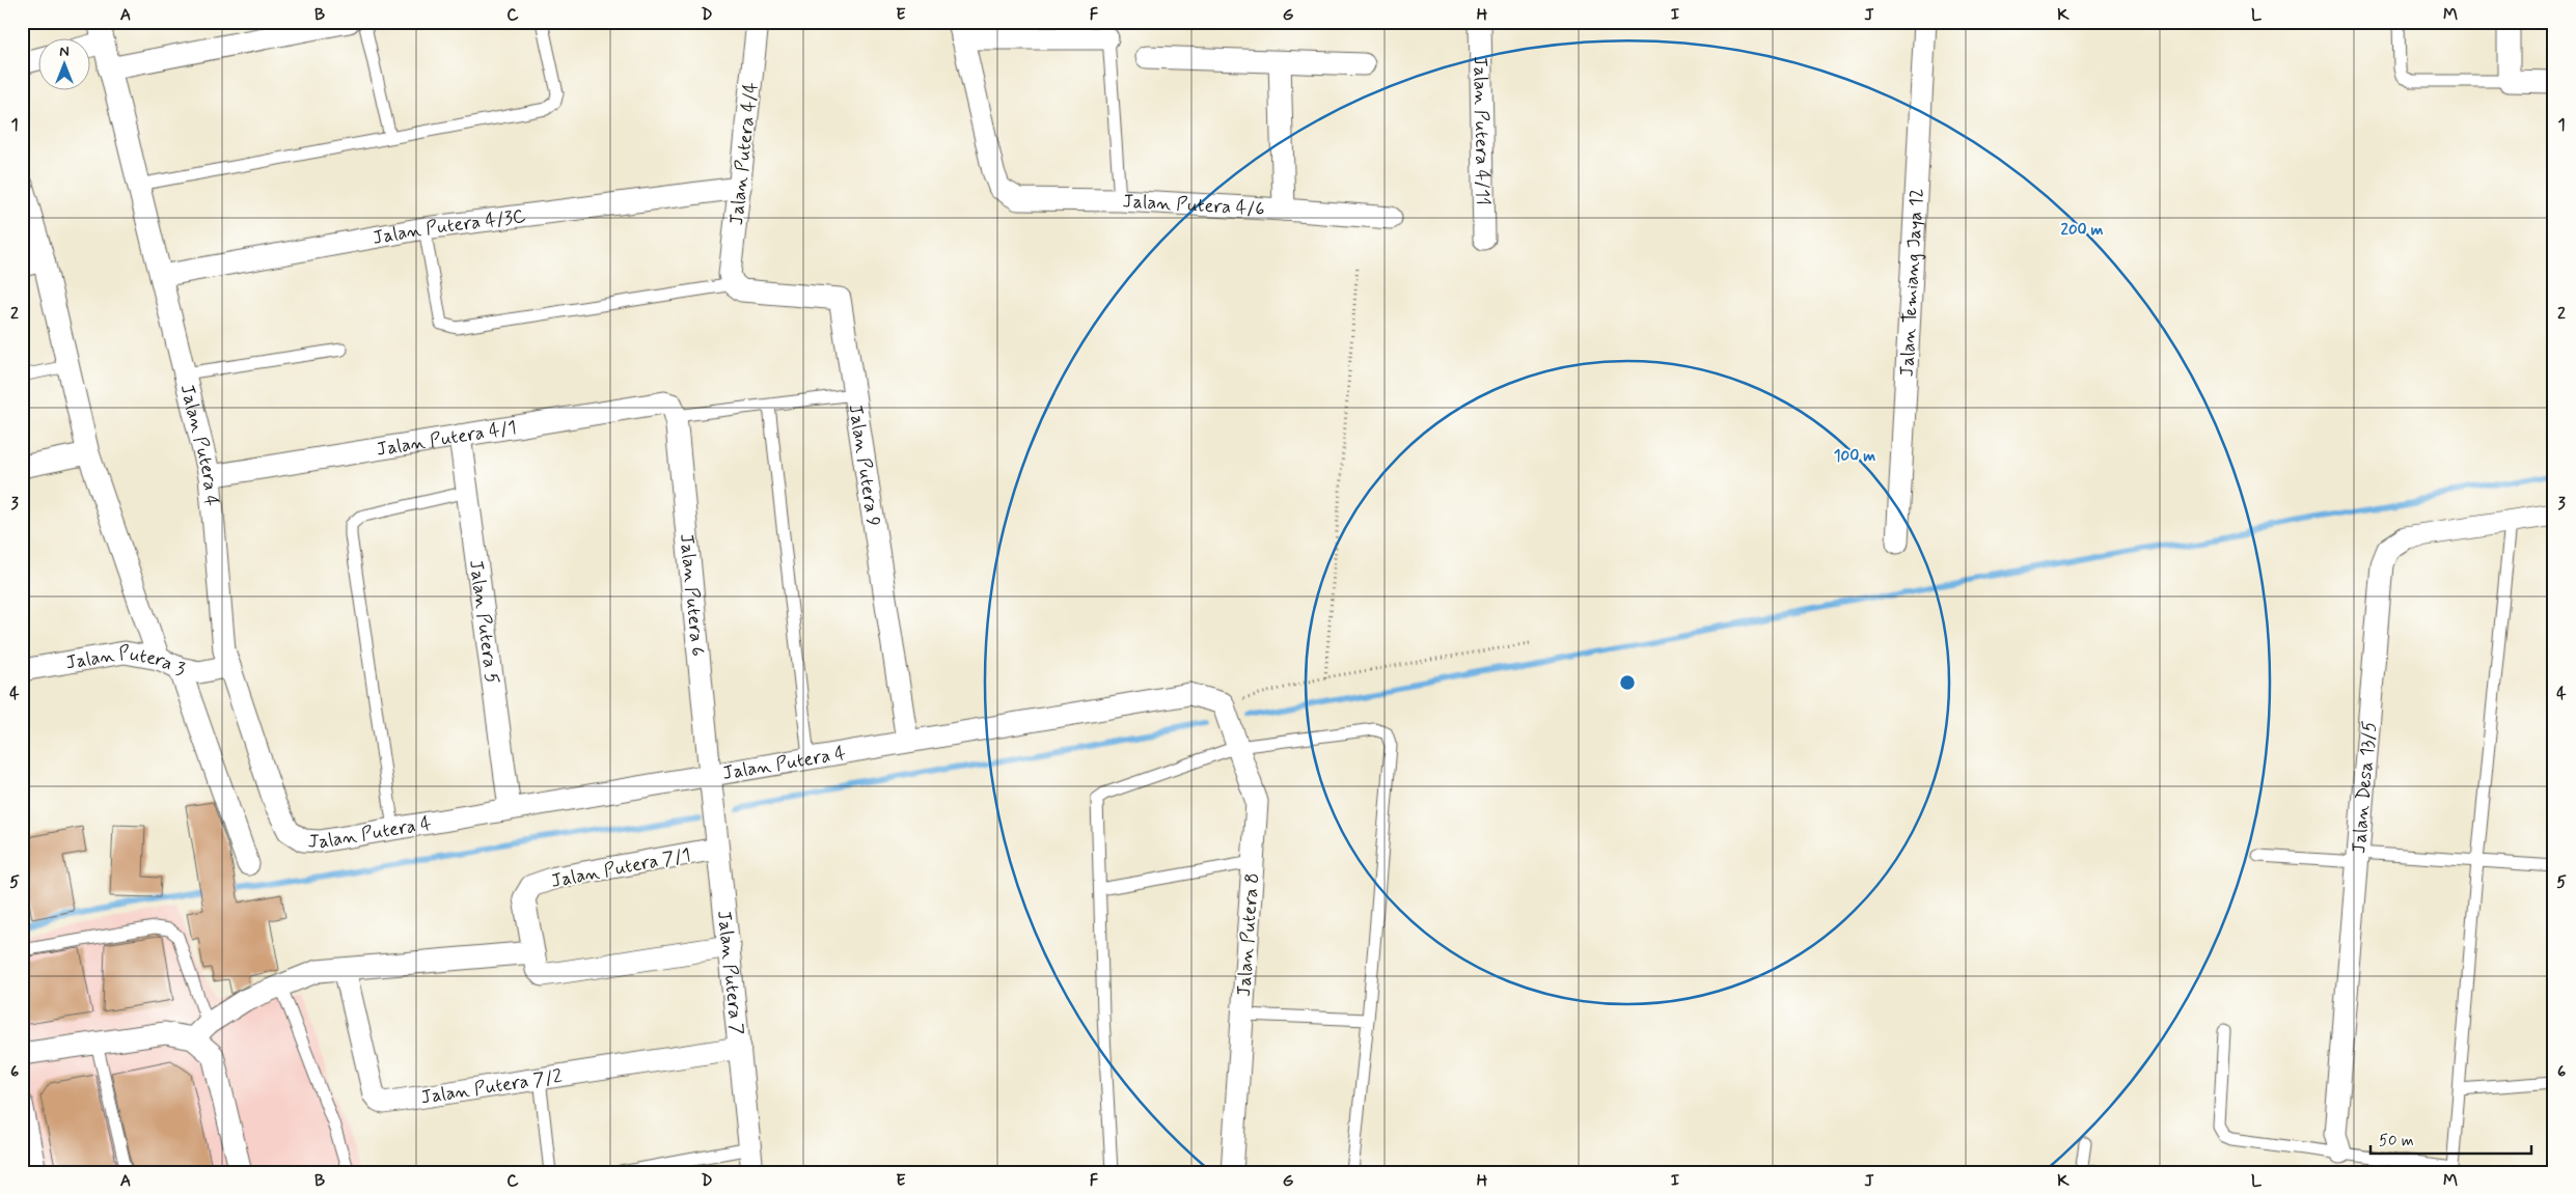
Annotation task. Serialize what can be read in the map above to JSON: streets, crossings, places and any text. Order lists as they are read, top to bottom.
{
  "streets": {
    "street": [
      "Jalan Putera 4/11",
      "Jalan Putera 4/4",
      "Jalan Putera 4/6",
      "Jalan Putera 4/3C",
      "Jalan Temiang Jaya 12",
      "Jalan Putera 4/1",
      "Jalan Putera 4",
      "Jalan Putera 9",
      "Jalan Putera 6",
      "Jalan Putera 5",
      "Jalan Putera 3",
      "Jalan Desa 13/5",
      "Jalan Putera 7/1",
      "Jalan Putera 8",
      "Jalan Putera 7",
      "Jalan Putera 7/2"
    ]
  },
  "crossings": [
    ["Jalan Putera 4/4", "Jalan Putera 4/3C"],
    ["Jalan Putera 4/4", "Jalan Putera 9"],
    ["Jalan Putera 4/3C", "Jalan Putera 4"],
    ["Jalan Putera 4/1", "Jalan Putera 4"],
    ["Jalan Putera 4/1", "Jalan Putera 6"],
    ["Jalan Putera 4/1", "Jalan Putera 5"],
    ["Jalan Putera 4", "Jalan Putera 9"],
    ["Jalan Putera 4", "Jalan Putera 6"],
    ["Jalan Putera 4", "Jalan Putera 5"],
    ["Jalan Putera 4", "Jalan Putera 3"],
    ["Jalan Putera 4", "Jalan Putera 8"],
    ["Jalan Putera 4", "Jalan Putera 7"],
    ["Jalan Putera 6", "Jalan Putera 7"],
    ["Jalan Putera 7/1", "Jalan Putera 7"],
    ["Jalan Putera 7", "Jalan Putera 7/2"]
  ],
  "scale_bar": "50 m",
  "north": "top",
  "grid": {
    "columns": [
      "A",
      "B",
      "C",
      "D",
      "E",
      "F",
      "G",
      "H",
      "I",
      "J",
      "K",
      "L",
      "M"
    ],
    "rows": [
      "1",
      "2",
      "3",
      "4",
      "5",
      "6"
    ]
  },
  "rings": ["200 m", "100 m"]
}
